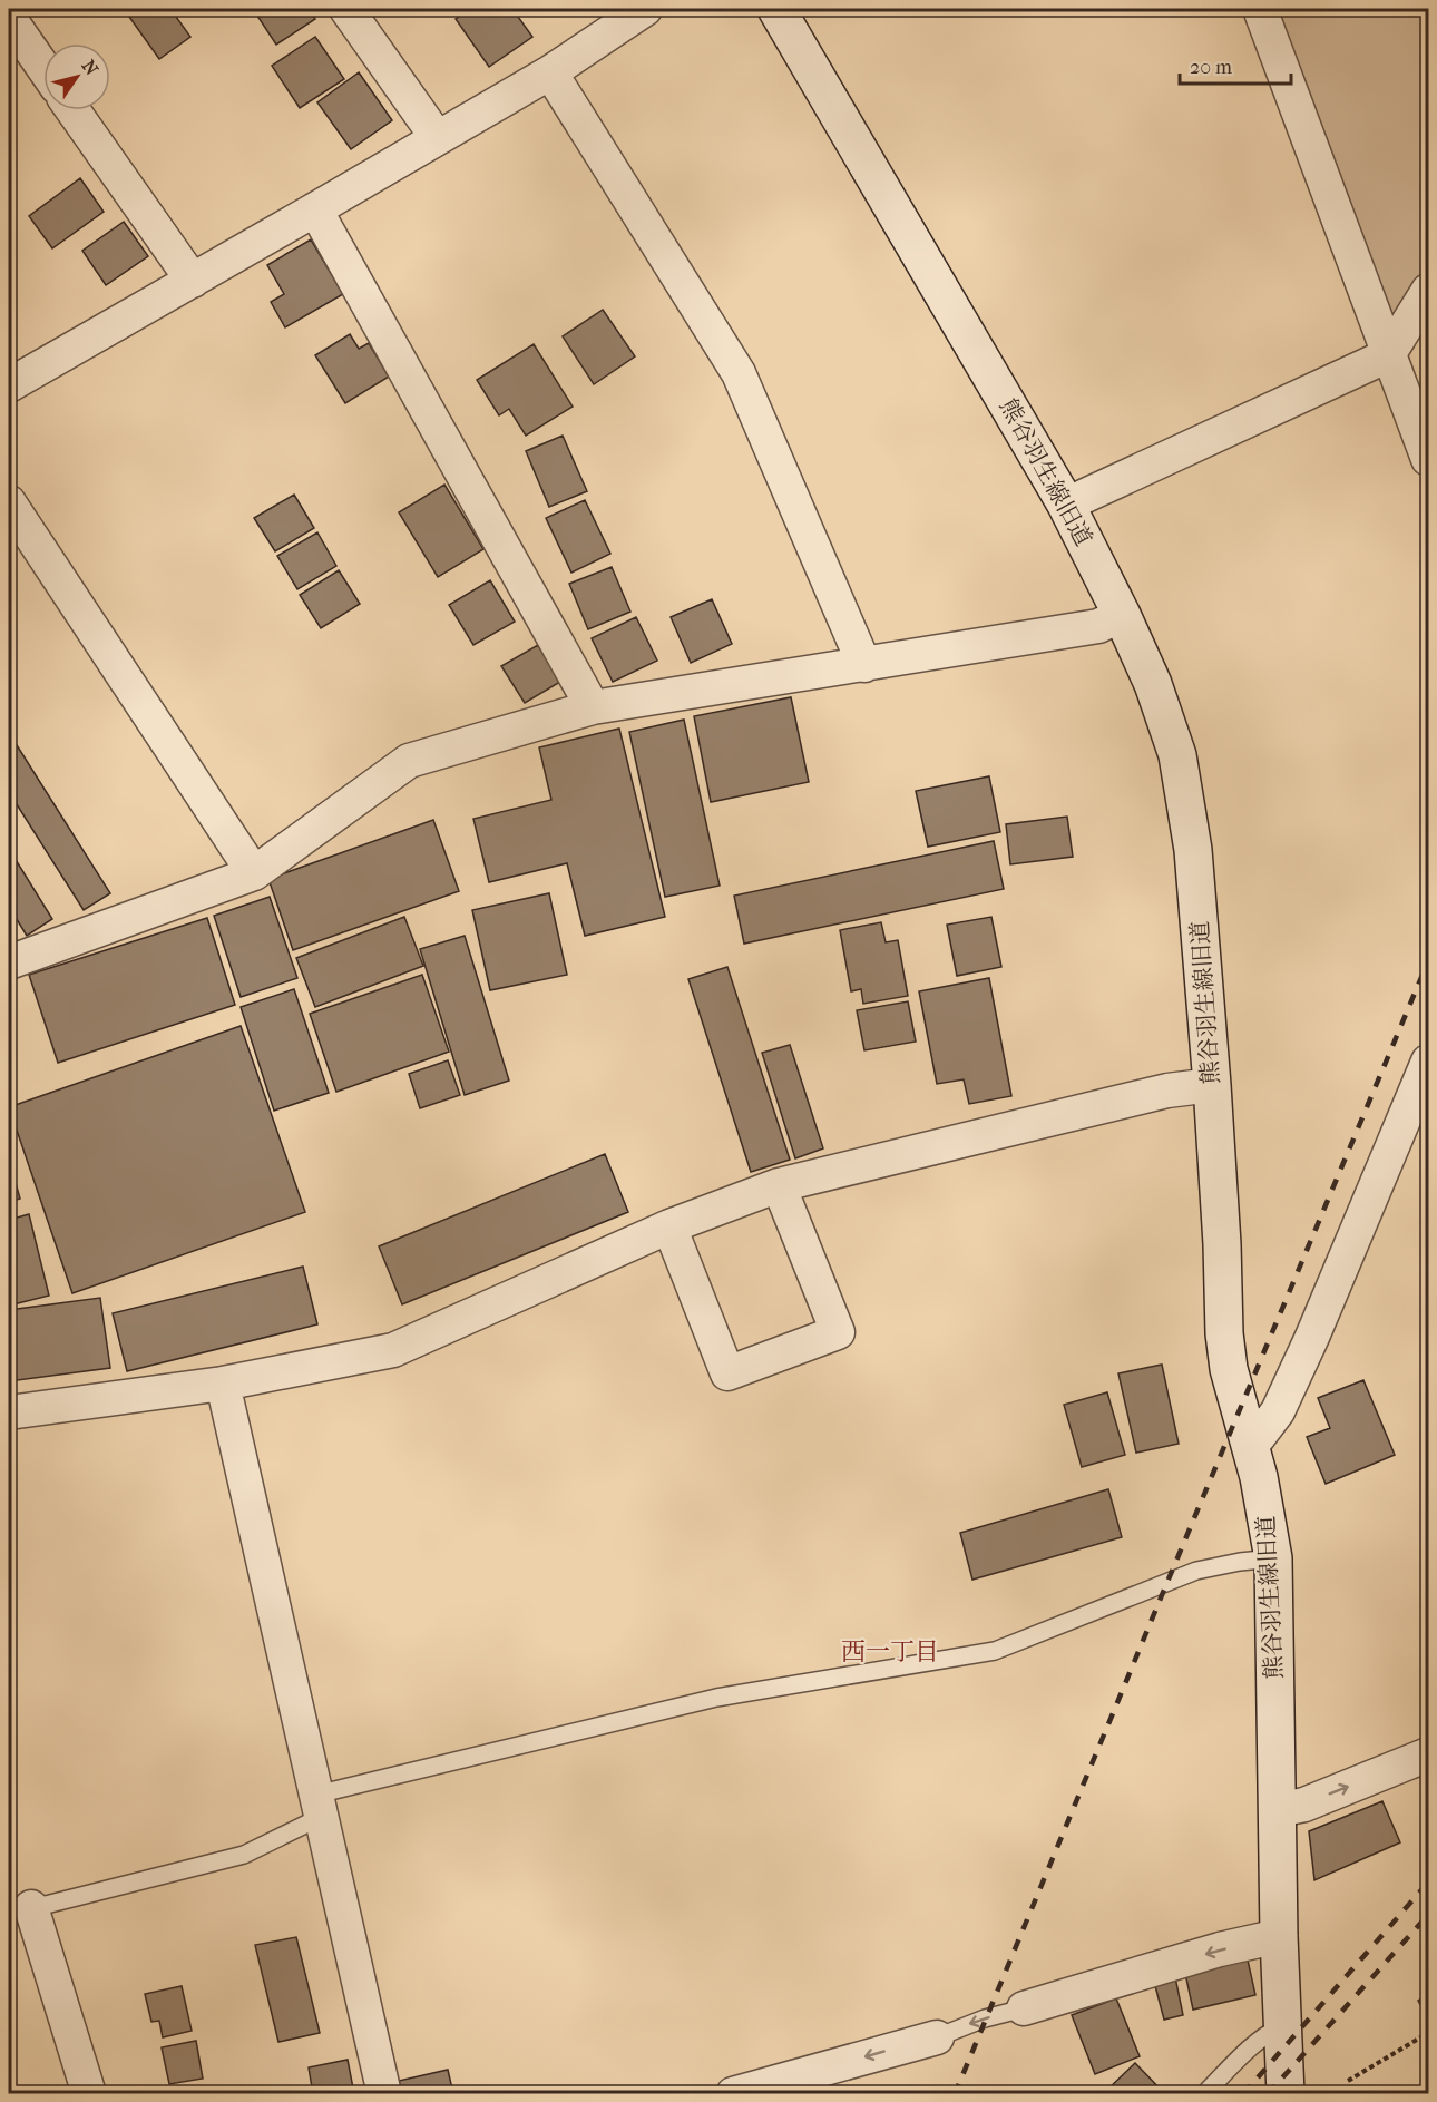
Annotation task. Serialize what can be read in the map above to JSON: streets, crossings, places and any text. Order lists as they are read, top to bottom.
{
  "streets": {
    "street": ["熊谷羽生線旧道"]
  },
  "districts": ["西一丁目"],
  "scale_bar": "20 m",
  "north": "top right"
}
